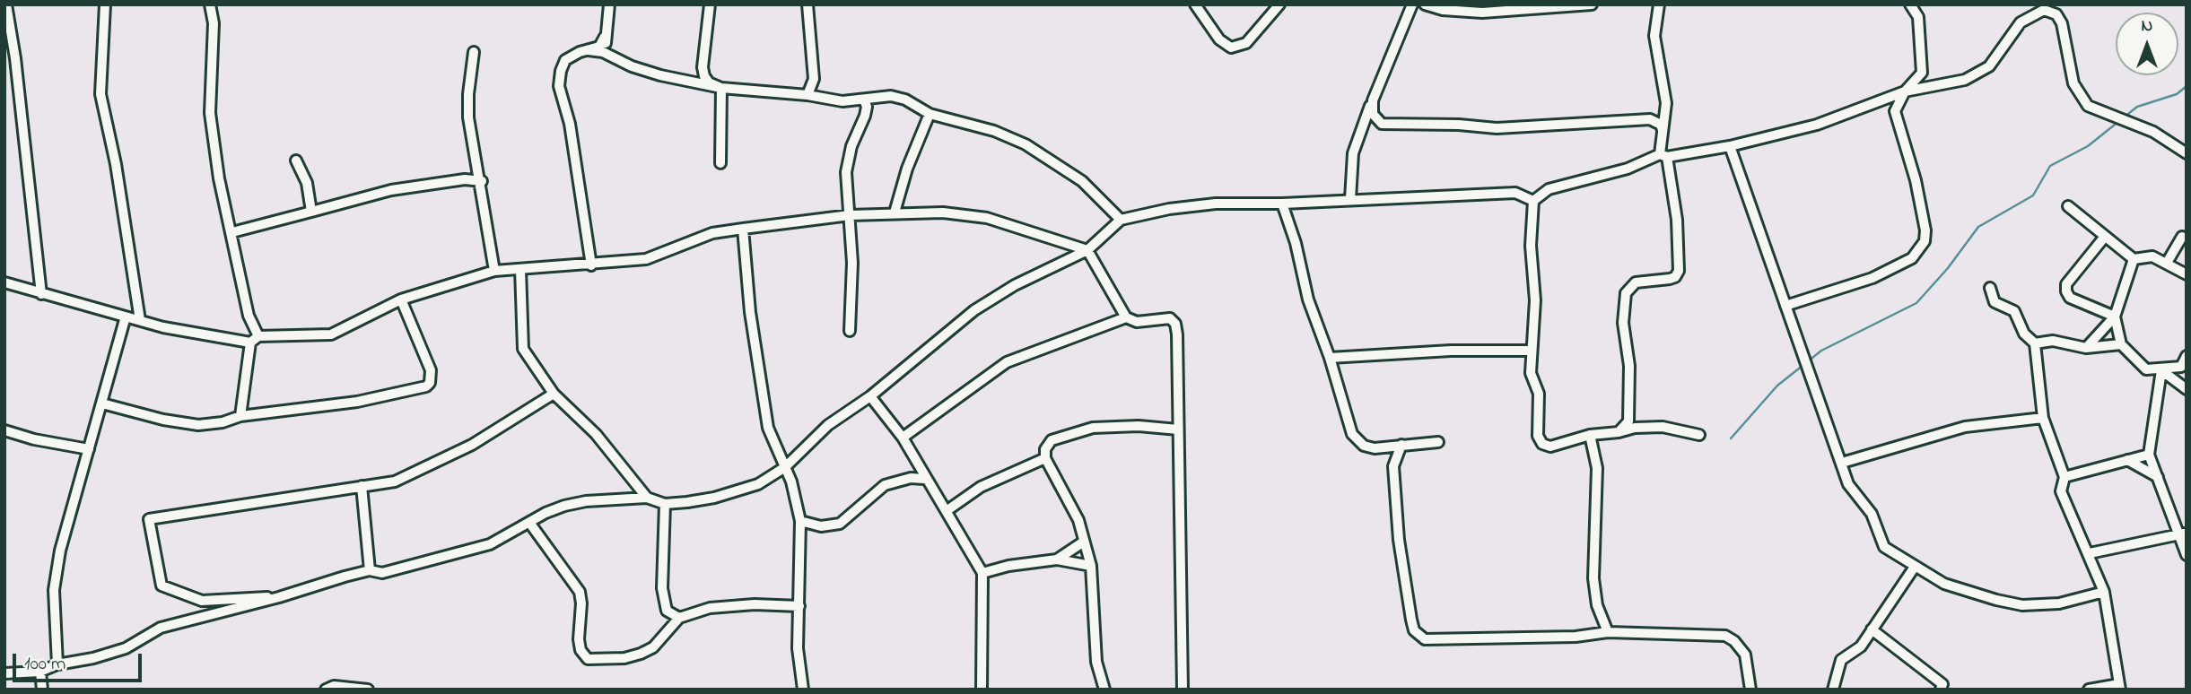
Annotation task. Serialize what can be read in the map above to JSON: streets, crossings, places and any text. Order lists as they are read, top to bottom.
{
  "scale_bar": "100 m",
  "north": "top"
}
